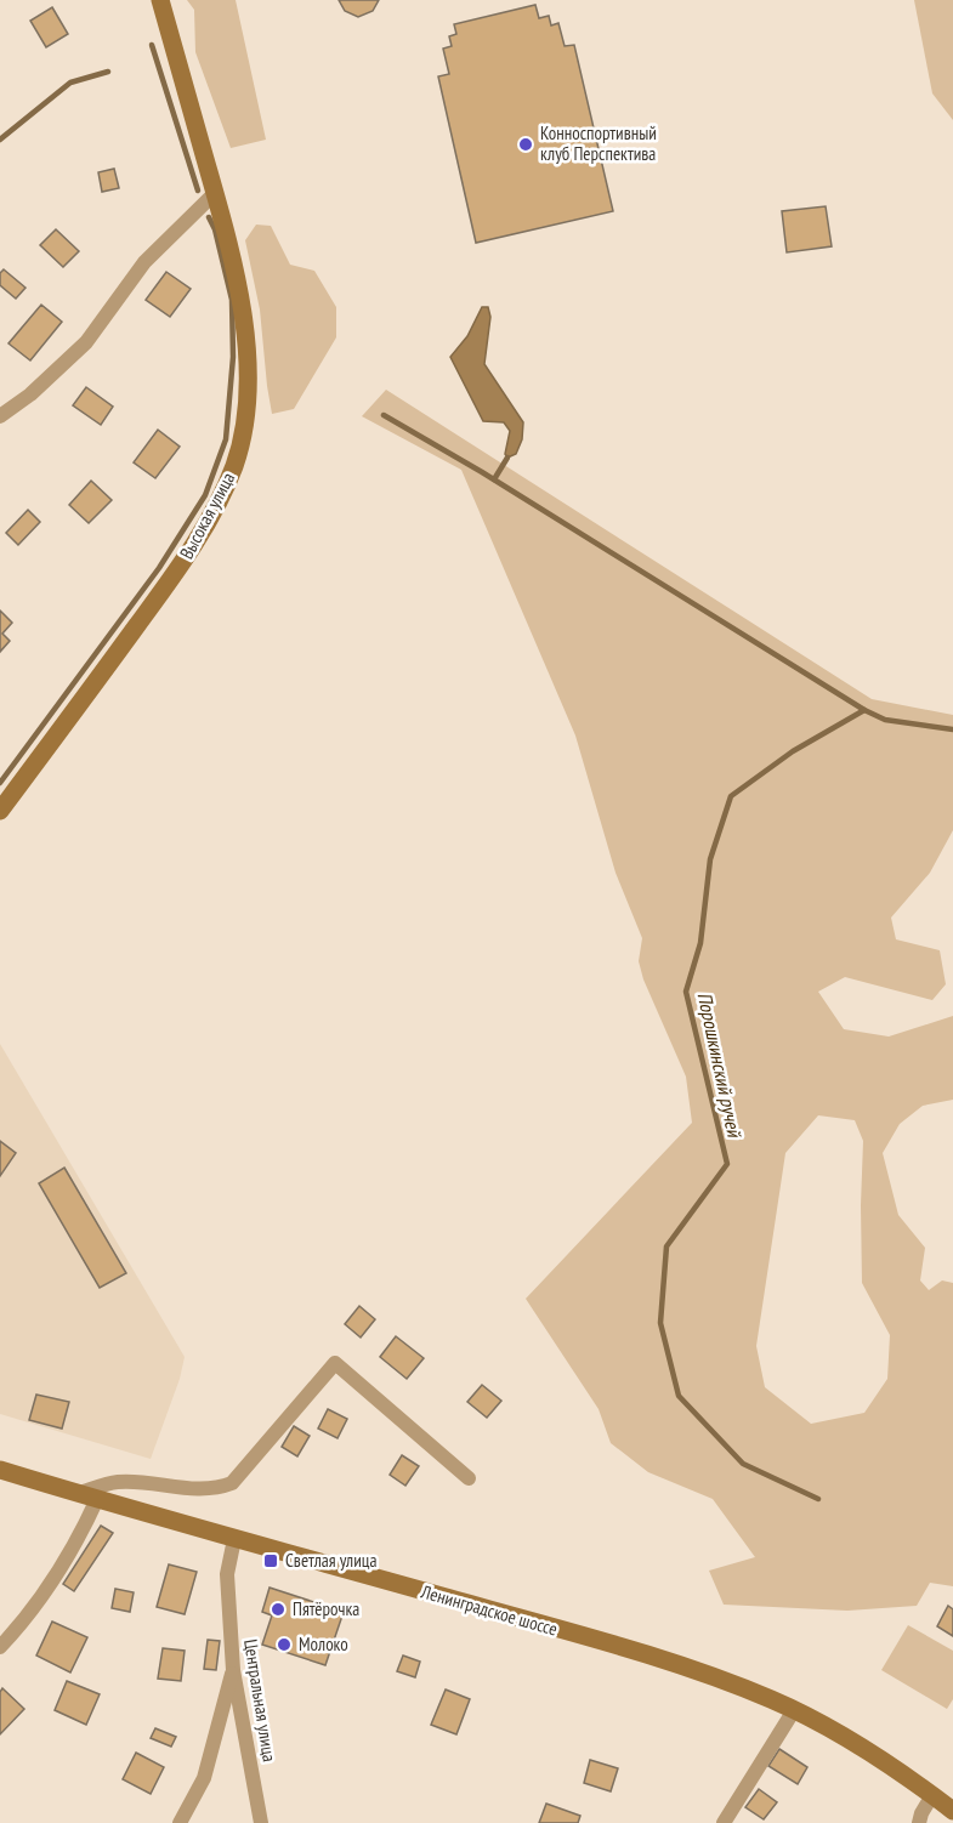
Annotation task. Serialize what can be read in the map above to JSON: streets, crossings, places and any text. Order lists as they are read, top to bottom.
{
  "streets": {
    "main road": ["Высокая улица", "Ленинградское шоссе"],
    "street": ["Центральная улица"]
  },
  "crossings": [
    ["Ленинградское шоссе", "Центральная улица"]
  ],
  "water": ["Порошкинский ручей"],
  "places": {
    "other": ["Конноспортивный клуб Перспектива", "Пятёрочка", "Молоко"],
    "transit": ["Светлая улица"]
  }
}
